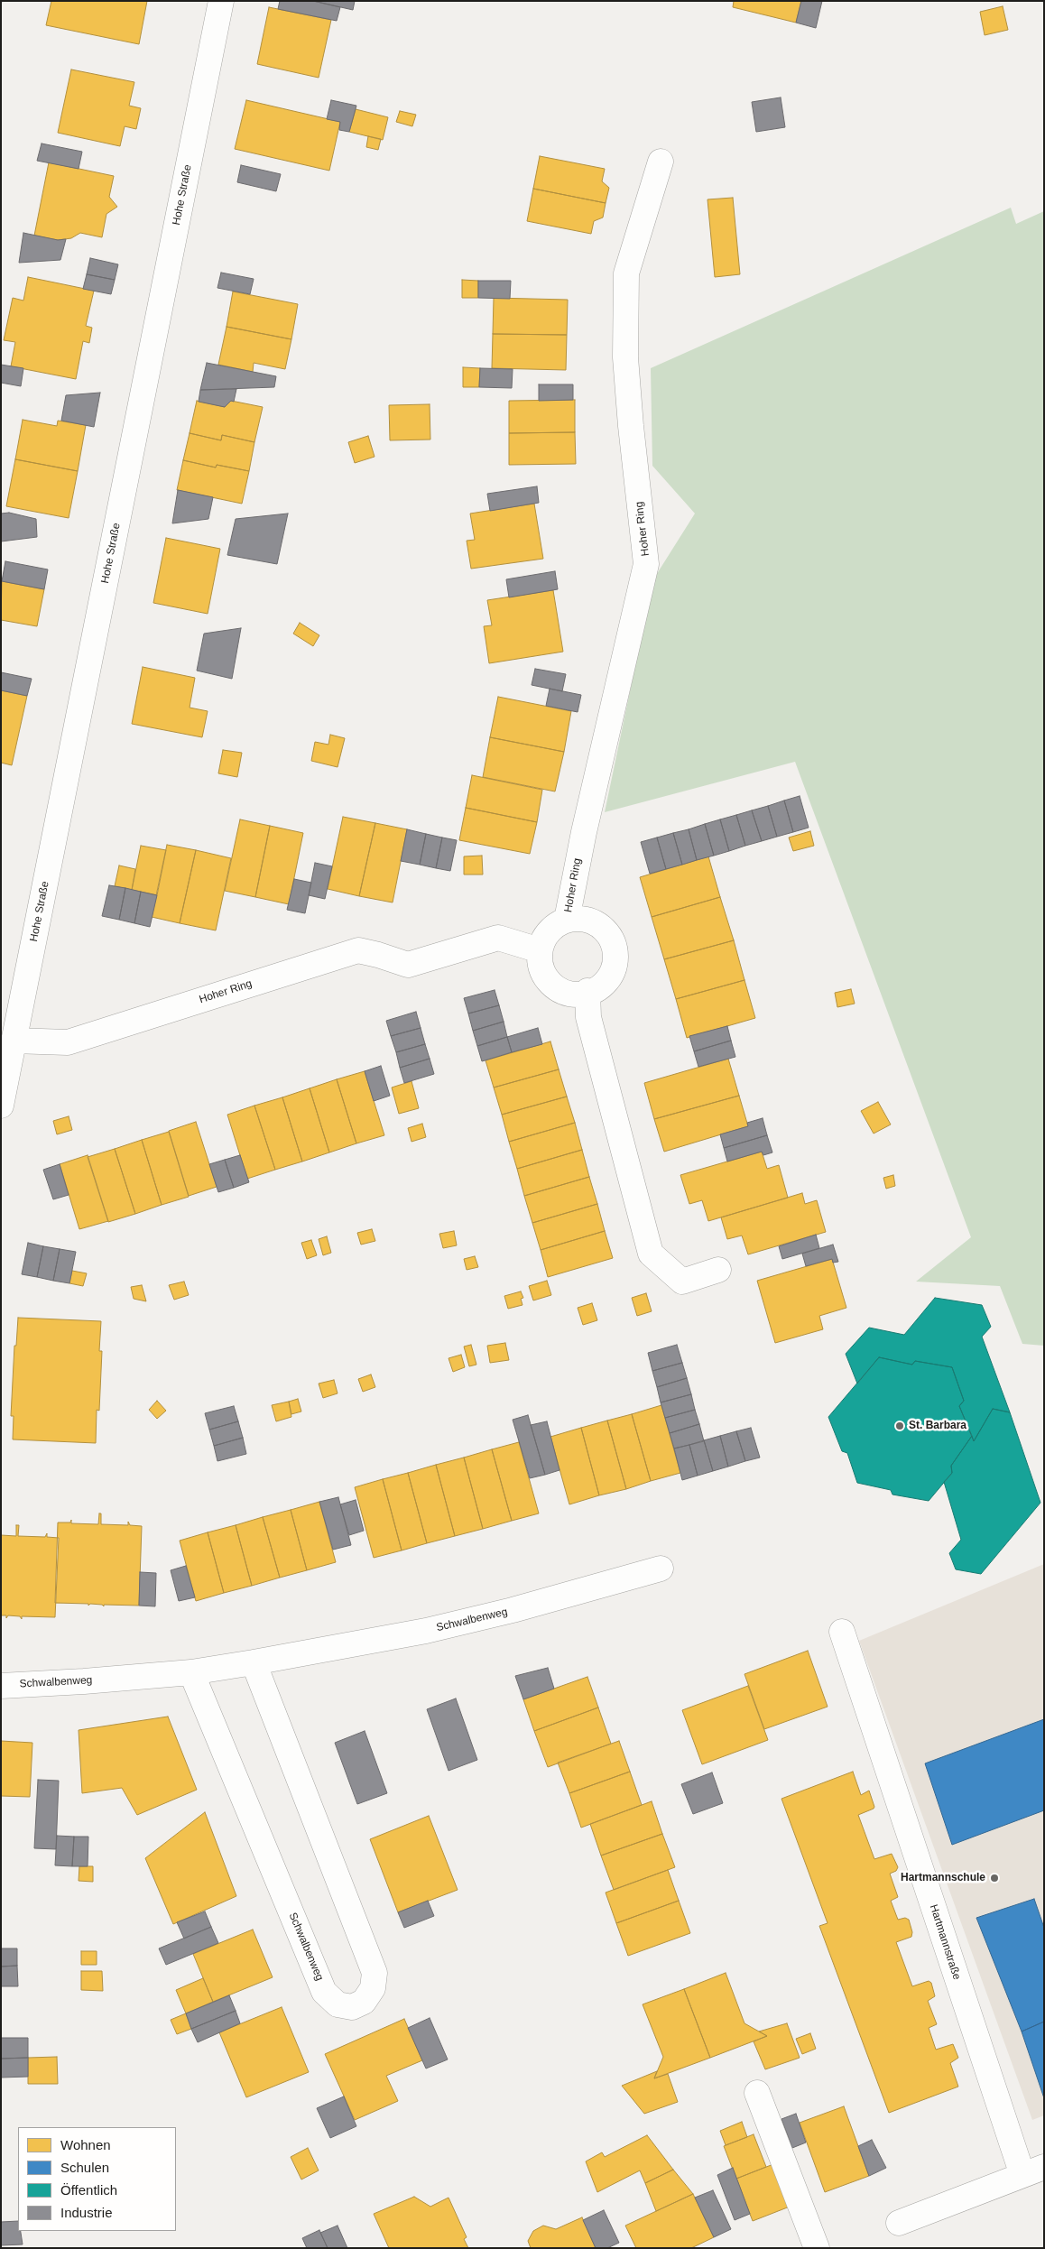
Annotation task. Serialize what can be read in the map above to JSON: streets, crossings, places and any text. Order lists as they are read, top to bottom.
{
  "streets": {
    "street": [
      "Hohe Straße",
      "Hoher Ring",
      "Schwalbenweg",
      "Hartmannstraße"
    ]
  },
  "crossings": [
    ["Hohe Straße", "Hoher Ring"]
  ],
  "places": ["St. Barbara", "Hartmannschule"],
  "legend": [
    "Wohnen",
    "Schulen",
    "Öffentlich",
    "Industrie"
  ]
}
